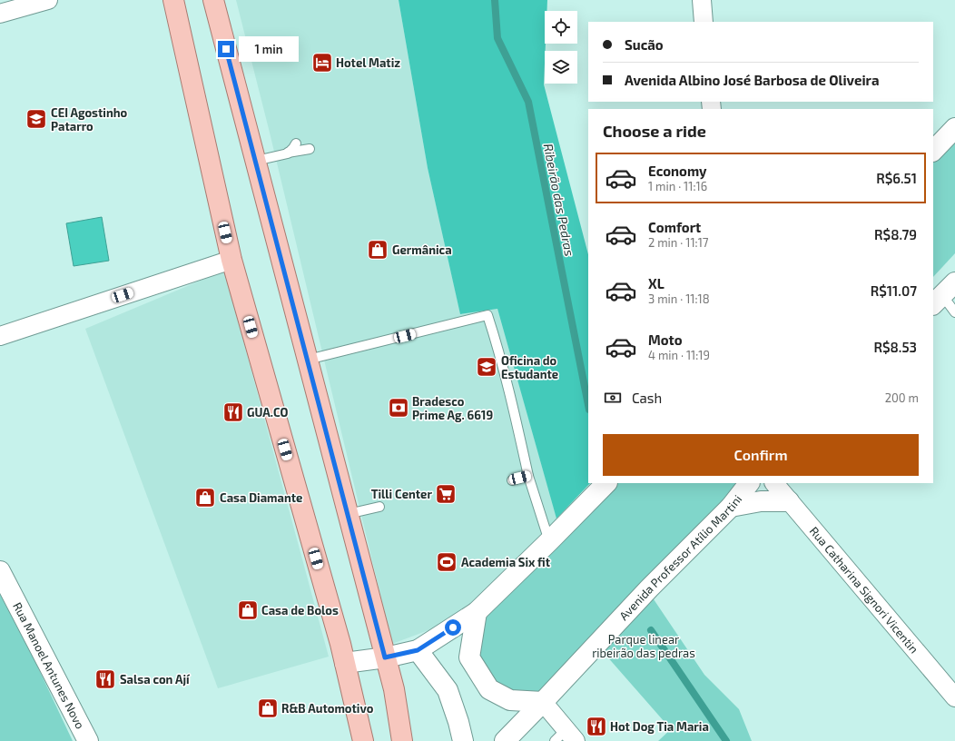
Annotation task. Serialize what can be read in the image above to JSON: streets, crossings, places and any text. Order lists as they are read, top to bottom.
{
  "streets": {
    "main road": ["Avenida Professor Atílio Martini", "Rua Manoel Antunes Novo"],
    "street": ["Rua Catharina Signori Vicentin"]
  },
  "water": ["Ribeirão das Pedras"],
  "parks": ["Parque linear ribeirão das pedras"],
  "places": {
    "hotel": ["Hotel Matiz"],
    "school or university": ["CEI Agostinho Patarro", "Oficina do Estudante"],
    "shop": [
      "Germânica",
      "Casa Diamante",
      "Casa de Bolos",
      "R&B Automotivo"
    ],
    "bank": ["Bradesco Prime Ag. 6619"],
    "restaurant": ["GUA.CO", "Salsa con Ají", "Hot Dog Tia Maria"],
    "supermarket": ["Tilli Center"],
    "sports": ["Academia Six fit"]
  },
  "page": {
    "banner": ["Sucão", "Avenida Albino José Barbosa de Oliveira"],
    "bubble": "1 min",
    "heading": "Choose a ride",
    "list": [
      {
        "name": "Economy",
        "note": "1 min · 11:16",
        "value": "R$6.51"
      },
      {
        "name": "Comfort",
        "note": "2 min · 11:17",
        "value": "R$8.79"
      },
      {
        "name": "XL",
        "note": "3 min · 11:18",
        "value": "R$11.07"
      },
      {
        "name": "Moto",
        "note": "4 min · 11:19",
        "value": "R$8.53"
      }
    ],
    "pay": ["Cash", "200 m"],
    "buttons": "Confirm"
  }
}
